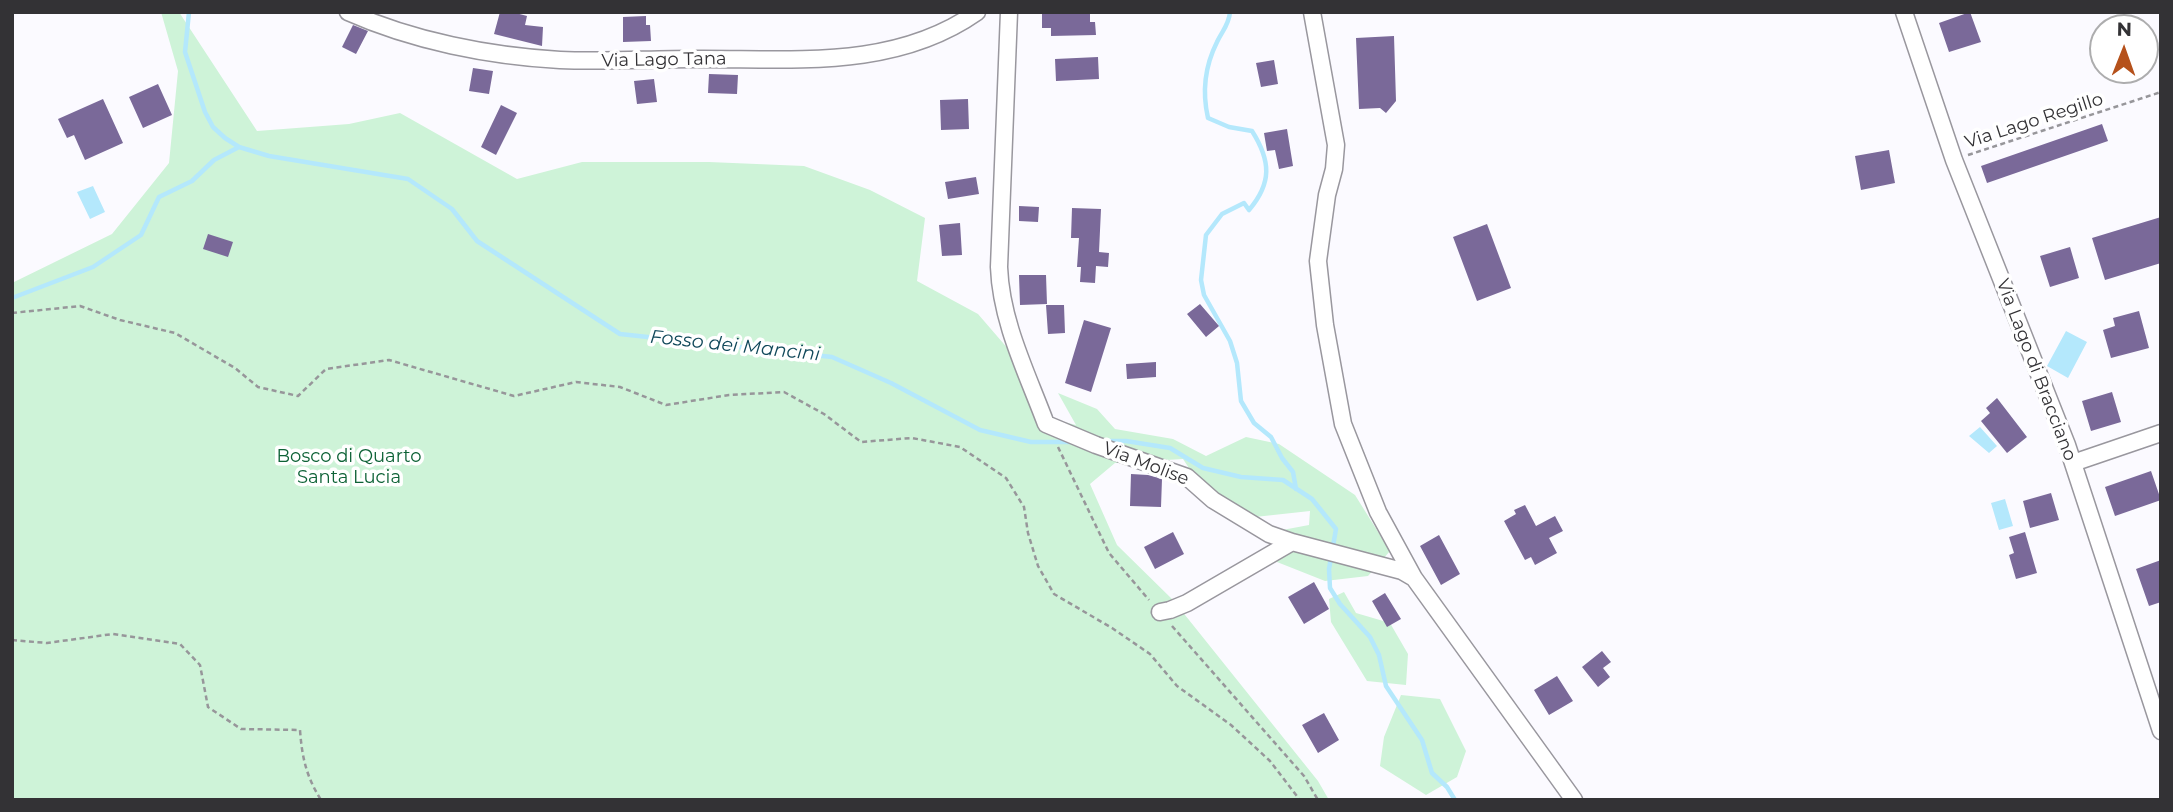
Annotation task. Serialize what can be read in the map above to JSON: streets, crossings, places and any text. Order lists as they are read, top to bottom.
{
  "streets": {
    "street": ["Via Lago Tana", "Via Lago di Bracciano", "Via Molise"],
    "path": ["Via Lago Regillo"]
  },
  "crossings": [
    ["Via Lago Regillo", "Via Lago di Bracciano"]
  ],
  "water": ["Fosso dei Mancini"],
  "parks": ["Bosco di Quarto Santa Lucia"],
  "north": "top"
}
